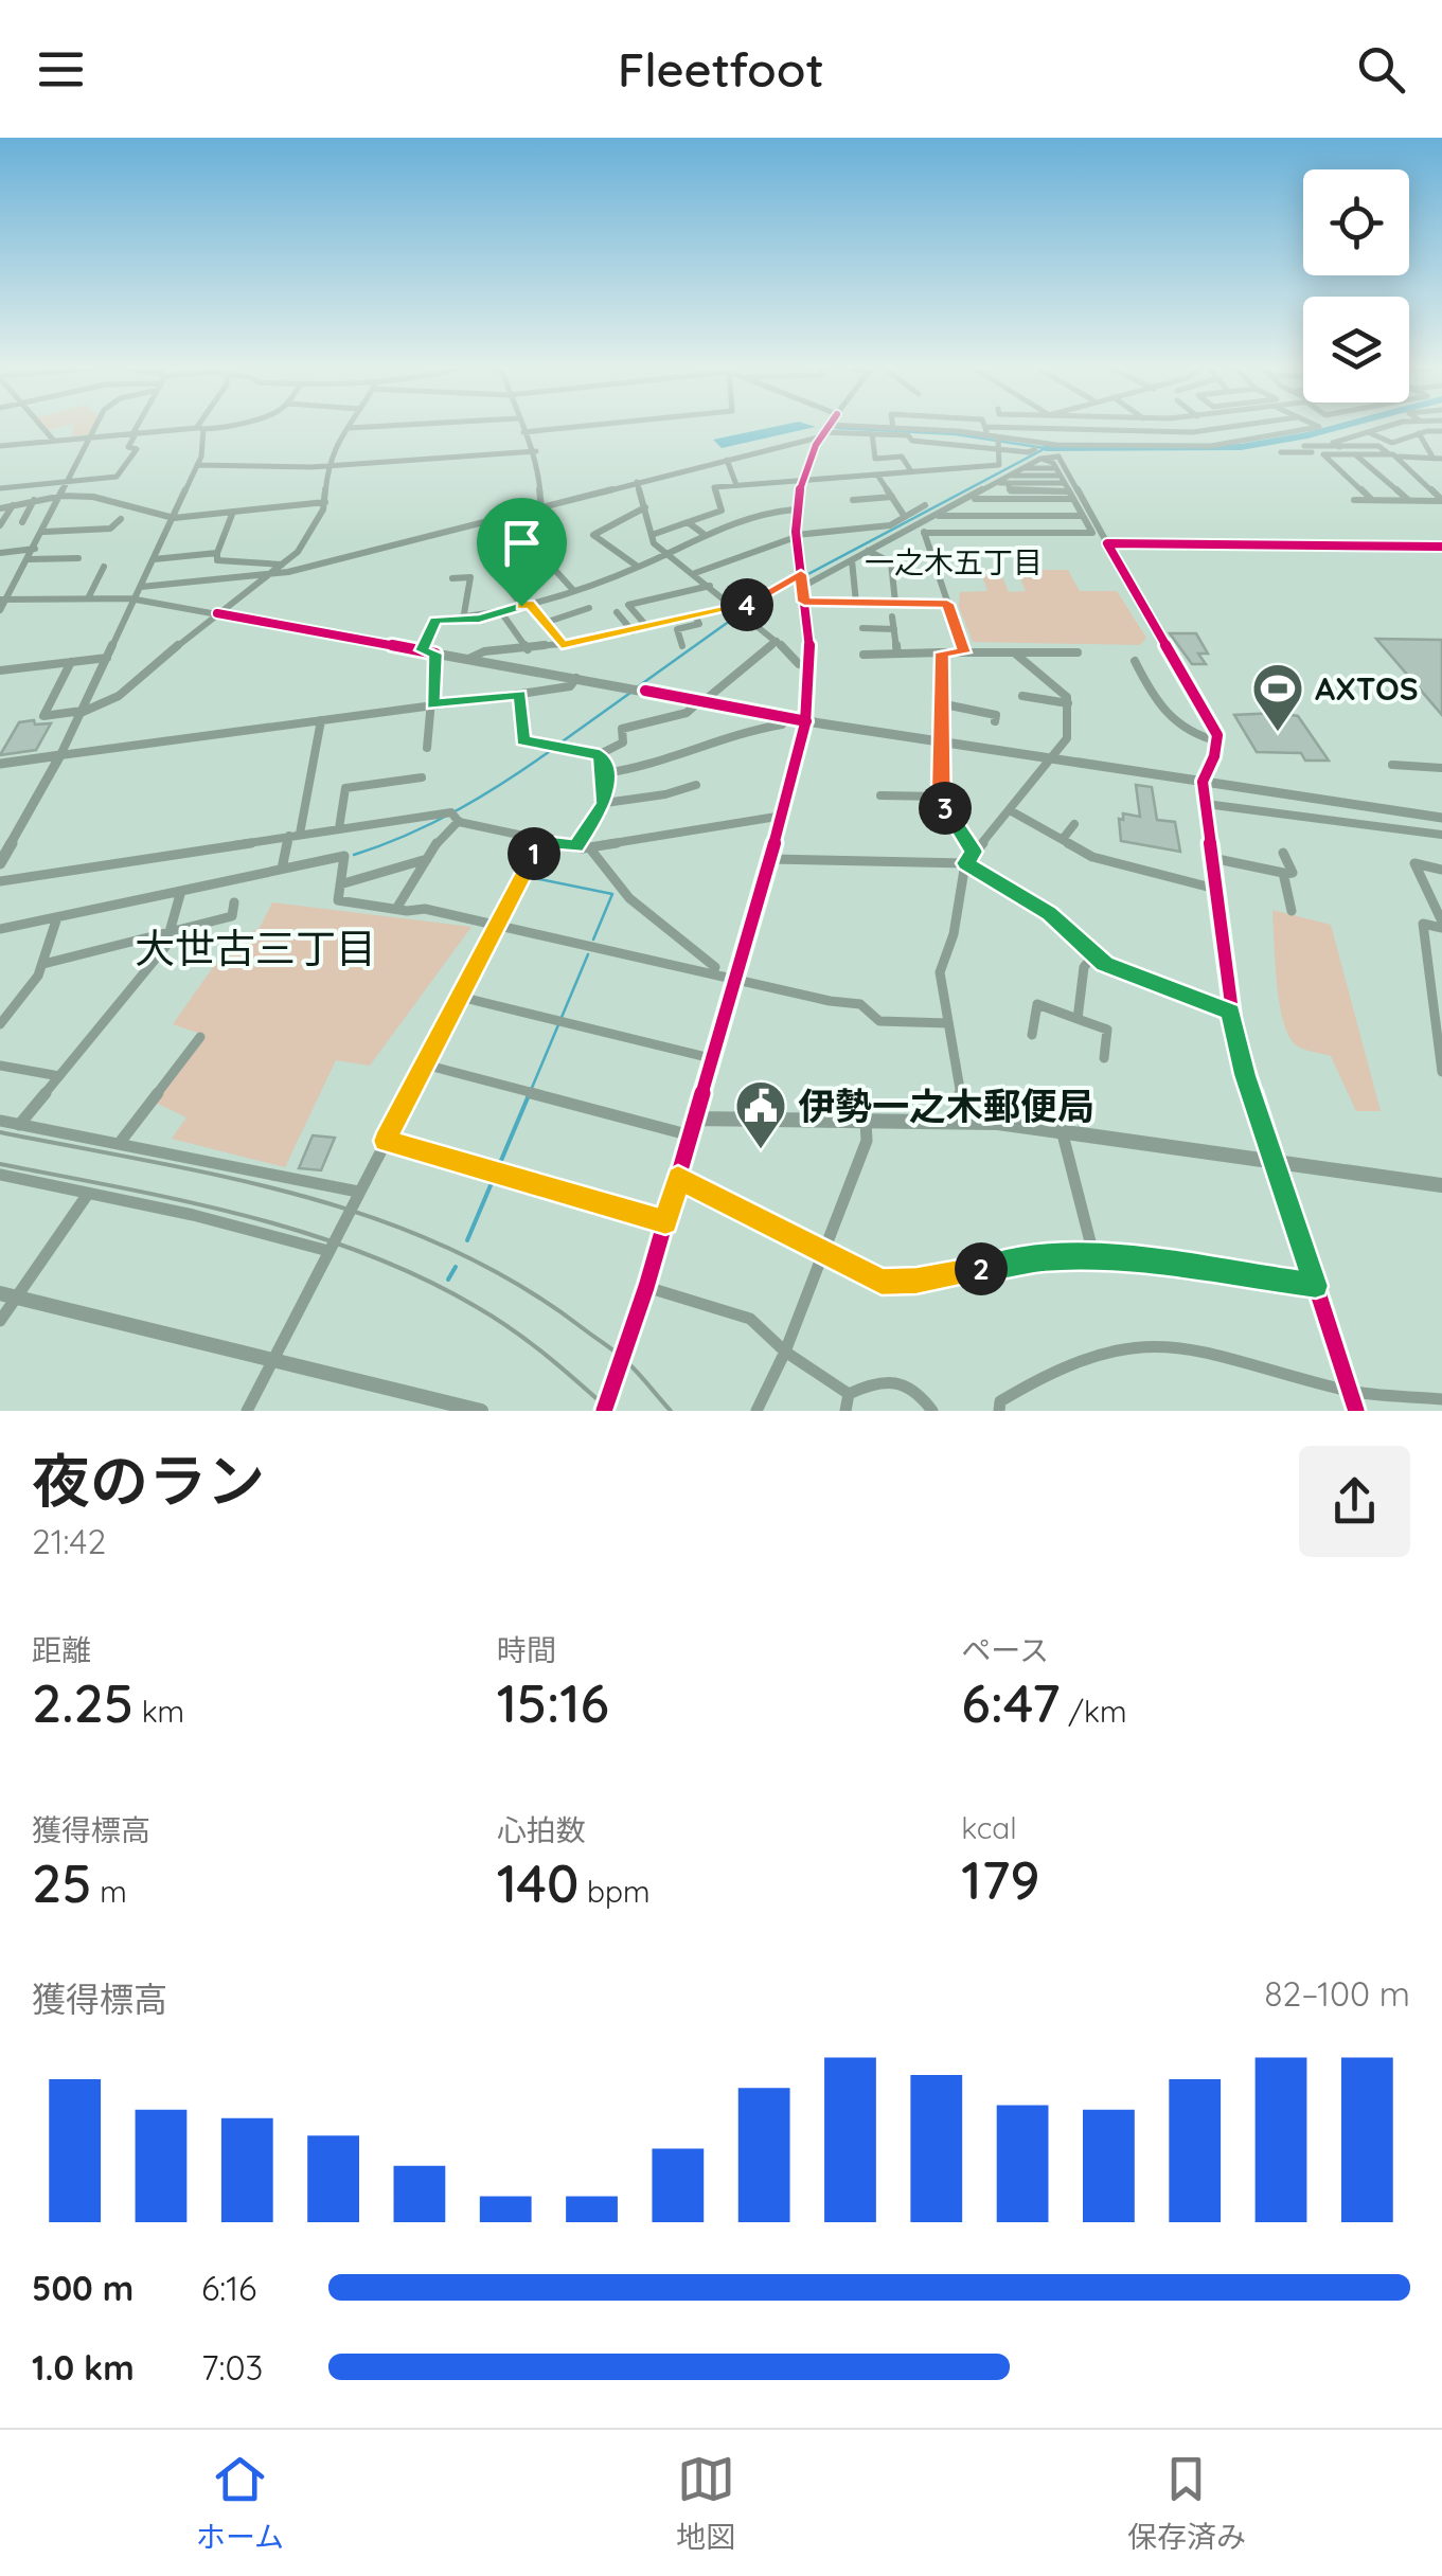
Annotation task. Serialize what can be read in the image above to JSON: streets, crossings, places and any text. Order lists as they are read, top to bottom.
{
  "districts": ["一之木五丁目", "大世古三丁目"],
  "places": {
    "sports": ["AXTOS"],
    "public building": ["伊勢一之木郵便局"]
  },
  "page": {
    "header": "Fleetfoot",
    "pins": [
      "4",
      "3",
      "1",
      "2"
    ],
    "heading": ["夜のラン", "21:42"],
    "stats": [
      ["距離", "2.25 km"],
      ["時間", "15:16"],
      ["ペース", "6:47 /km"],
      ["獲得標高", "25 m"],
      ["心拍数", "140 bpm"],
      ["kcal", "179"]
    ],
    "chart": ["獲得標高", "82–100 m"],
    "list": [
      {
        "name": "500 m",
        "note": "6:16"
      },
      {
        "name": "1.0 km",
        "note": "7:03"
      }
    ],
    "tabs": ["ホーム", "地図", "保存済み"]
  }
}
